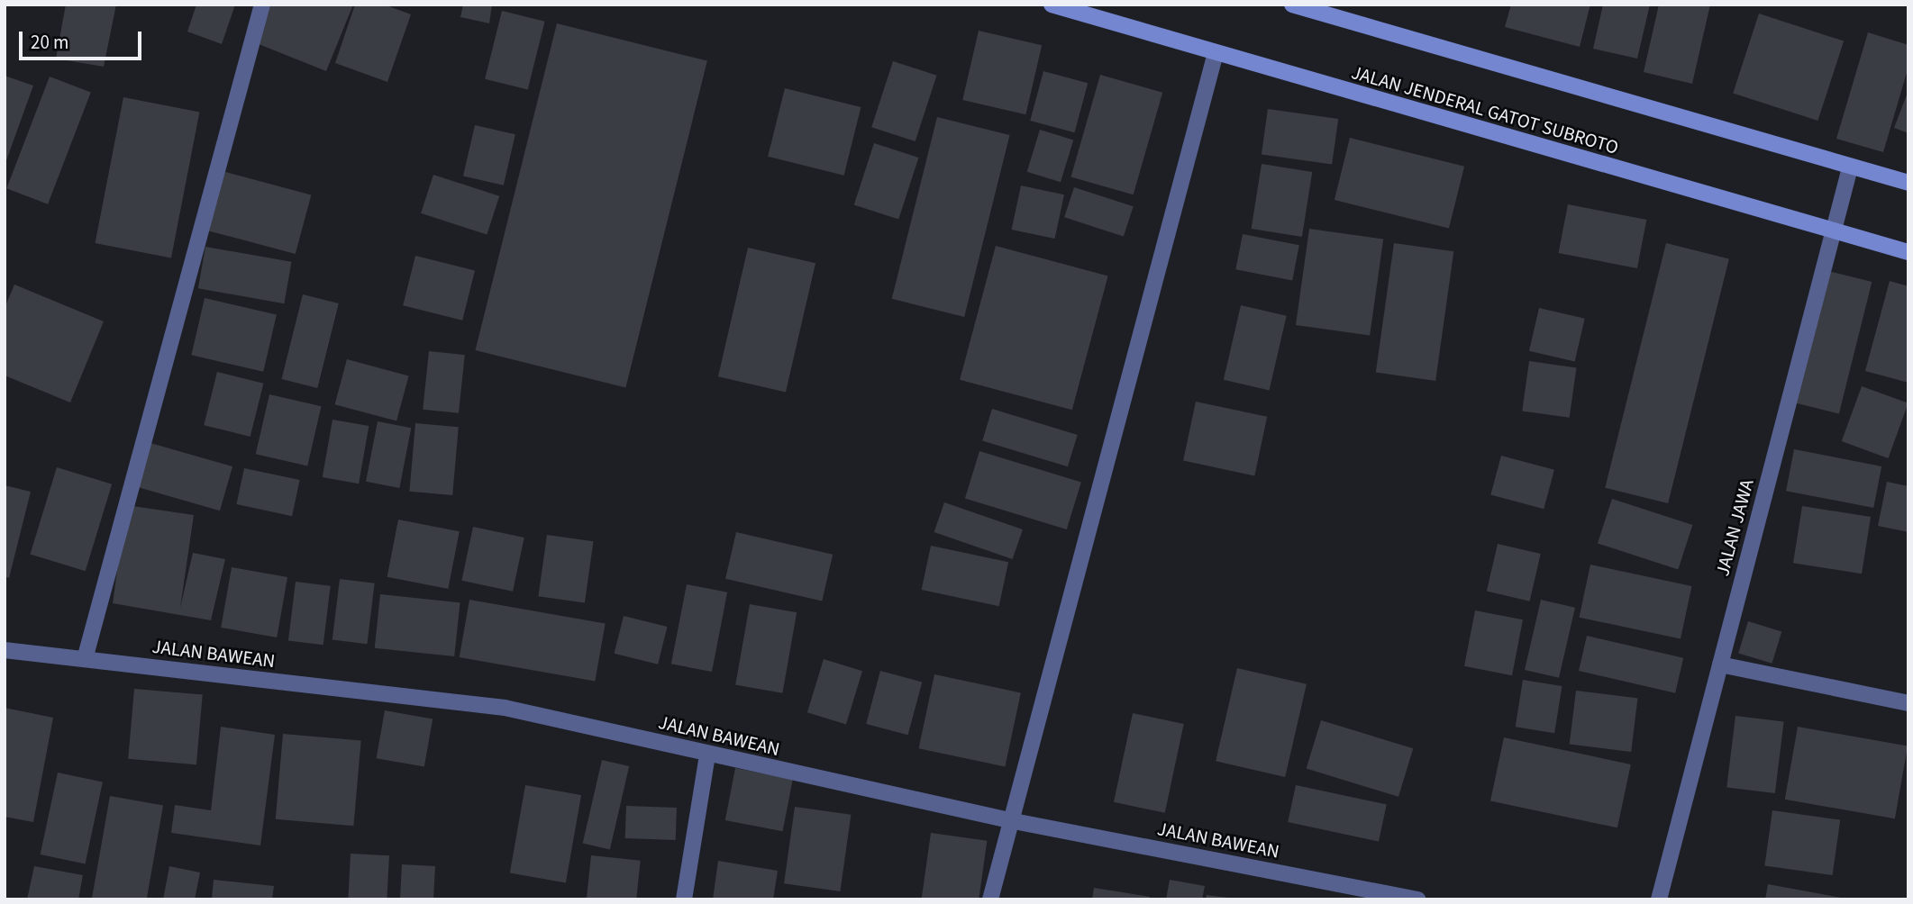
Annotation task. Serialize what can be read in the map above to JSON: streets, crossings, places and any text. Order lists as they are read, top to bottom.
{
  "streets": {
    "main road": ["JALAN JENDERAL GATOT SUBROTO"],
    "street": ["JALAN JAWA", "JALAN BAWEAN"]
  },
  "crossings": [
    ["JALAN JENDERAL GATOT SUBROTO", "JALAN JAWA"]
  ],
  "scale_bar": "20 m"
}
